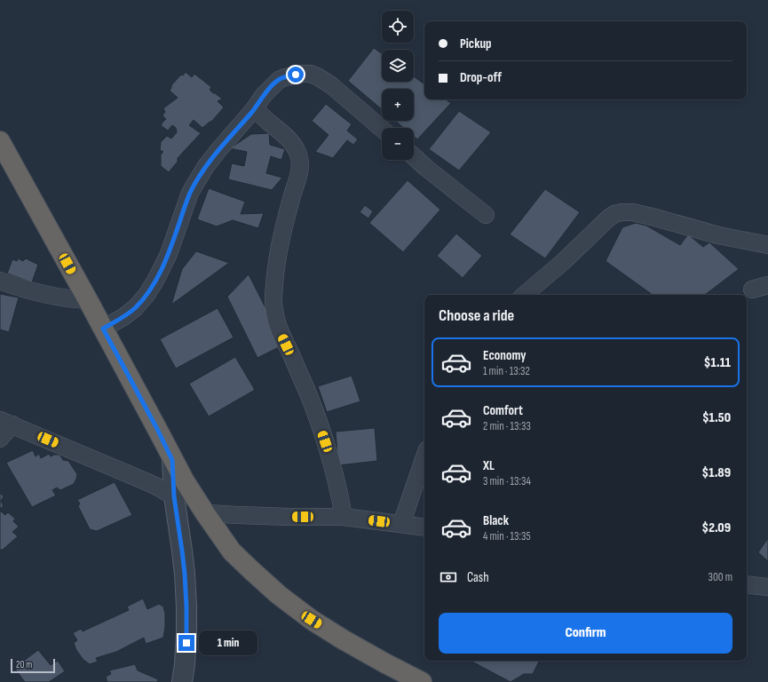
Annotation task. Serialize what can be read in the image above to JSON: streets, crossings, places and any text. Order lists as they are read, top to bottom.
{
  "scale_bar": "20 m",
  "page": {
    "map_buttons": ["+", "−"],
    "banner": ["Pickup", "Drop-off"],
    "heading": "Choose a ride",
    "list": [
      {
        "name": "Economy",
        "note": "1 min · 13:32",
        "value": "$1.11"
      },
      {
        "name": "Comfort",
        "note": "2 min · 13:33",
        "value": "$1.50"
      },
      {
        "name": "XL",
        "note": "3 min · 13:34",
        "value": "$1.89"
      },
      {
        "name": "Black",
        "note": "4 min · 13:35",
        "value": "$2.09"
      }
    ],
    "pay": ["Cash", "300 m"],
    "buttons": "Confirm",
    "bubble": "1 min",
    "scale": "20 m"
  }
}
